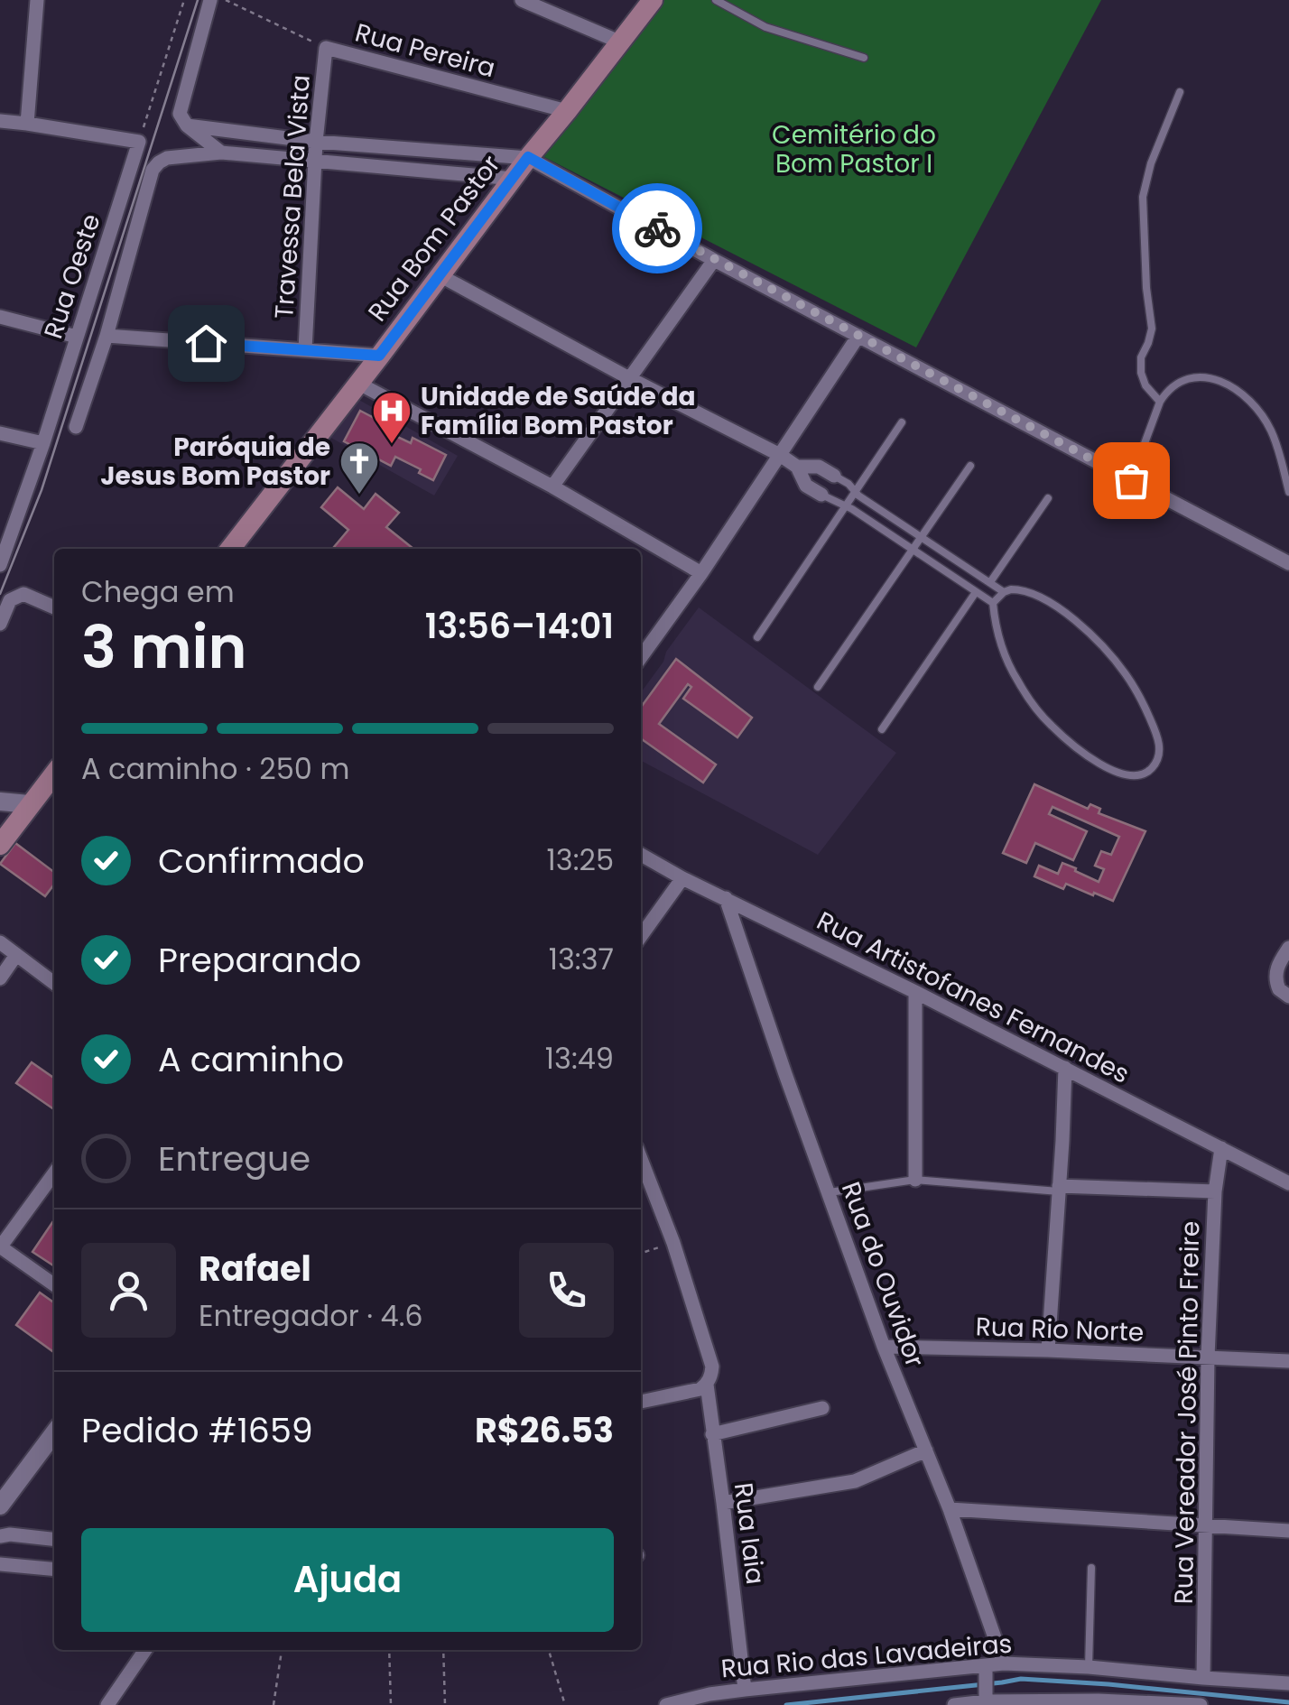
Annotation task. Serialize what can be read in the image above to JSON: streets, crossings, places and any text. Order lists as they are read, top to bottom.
{
  "streets": {
    "main road": ["Rua Bom Pastor"],
    "street": [
      "Rua Pereira",
      "Travessa Bela Vista",
      "Rua Oeste",
      "Rua Artistofanes Fernandes",
      "Rua do Ouvidor",
      "Rua Rio Norte",
      "Rua Vereador José Pinto Freire",
      "Rua Iaia",
      "Rua Rio das Lavadeiras"
    ]
  },
  "crossings": [
    ["Rua Pereira", "Travessa Bela Vista"],
    ["Rua Pereira", "Rua Bom Pastor"],
    ["Rua Artistofanes Fernandes", "Rua do Ouvidor"],
    ["Rua Artistofanes Fernandes", "Rua Vereador José Pinto Freire"],
    ["Rua do Ouvidor", "Rua Rio Norte"],
    ["Rua do Ouvidor", "Rua Rio das Lavadeiras"],
    ["Rua Rio Norte", "Rua Vereador José Pinto Freire"],
    ["Rua Vereador José Pinto Freire", "Rua Rio das Lavadeiras"],
    ["Rua Iaia", "Rua Rio das Lavadeiras"]
  ],
  "parks": ["Cemitério do Bom Pastor I"],
  "places": {
    "hospital": ["Unidade de Saúde da Família Bom Pastor"],
    "church": ["Paróquia de Jesus Bom Pastor"]
  },
  "page": {
    "heading": ["3 min", "Chega em", "13:56–14:01"],
    "panel": [
      "Rafael",
      "Entregador · 4.6",
      "Pedido #1659",
      "R$26.53"
    ],
    "bar": "A caminho · 250 m",
    "list": [
      ["Confirmado", "13:25"],
      ["Preparando", "13:37"],
      ["A caminho", "13:49"],
      "Entregue"
    ],
    "buttons": "Ajuda"
  }
}
